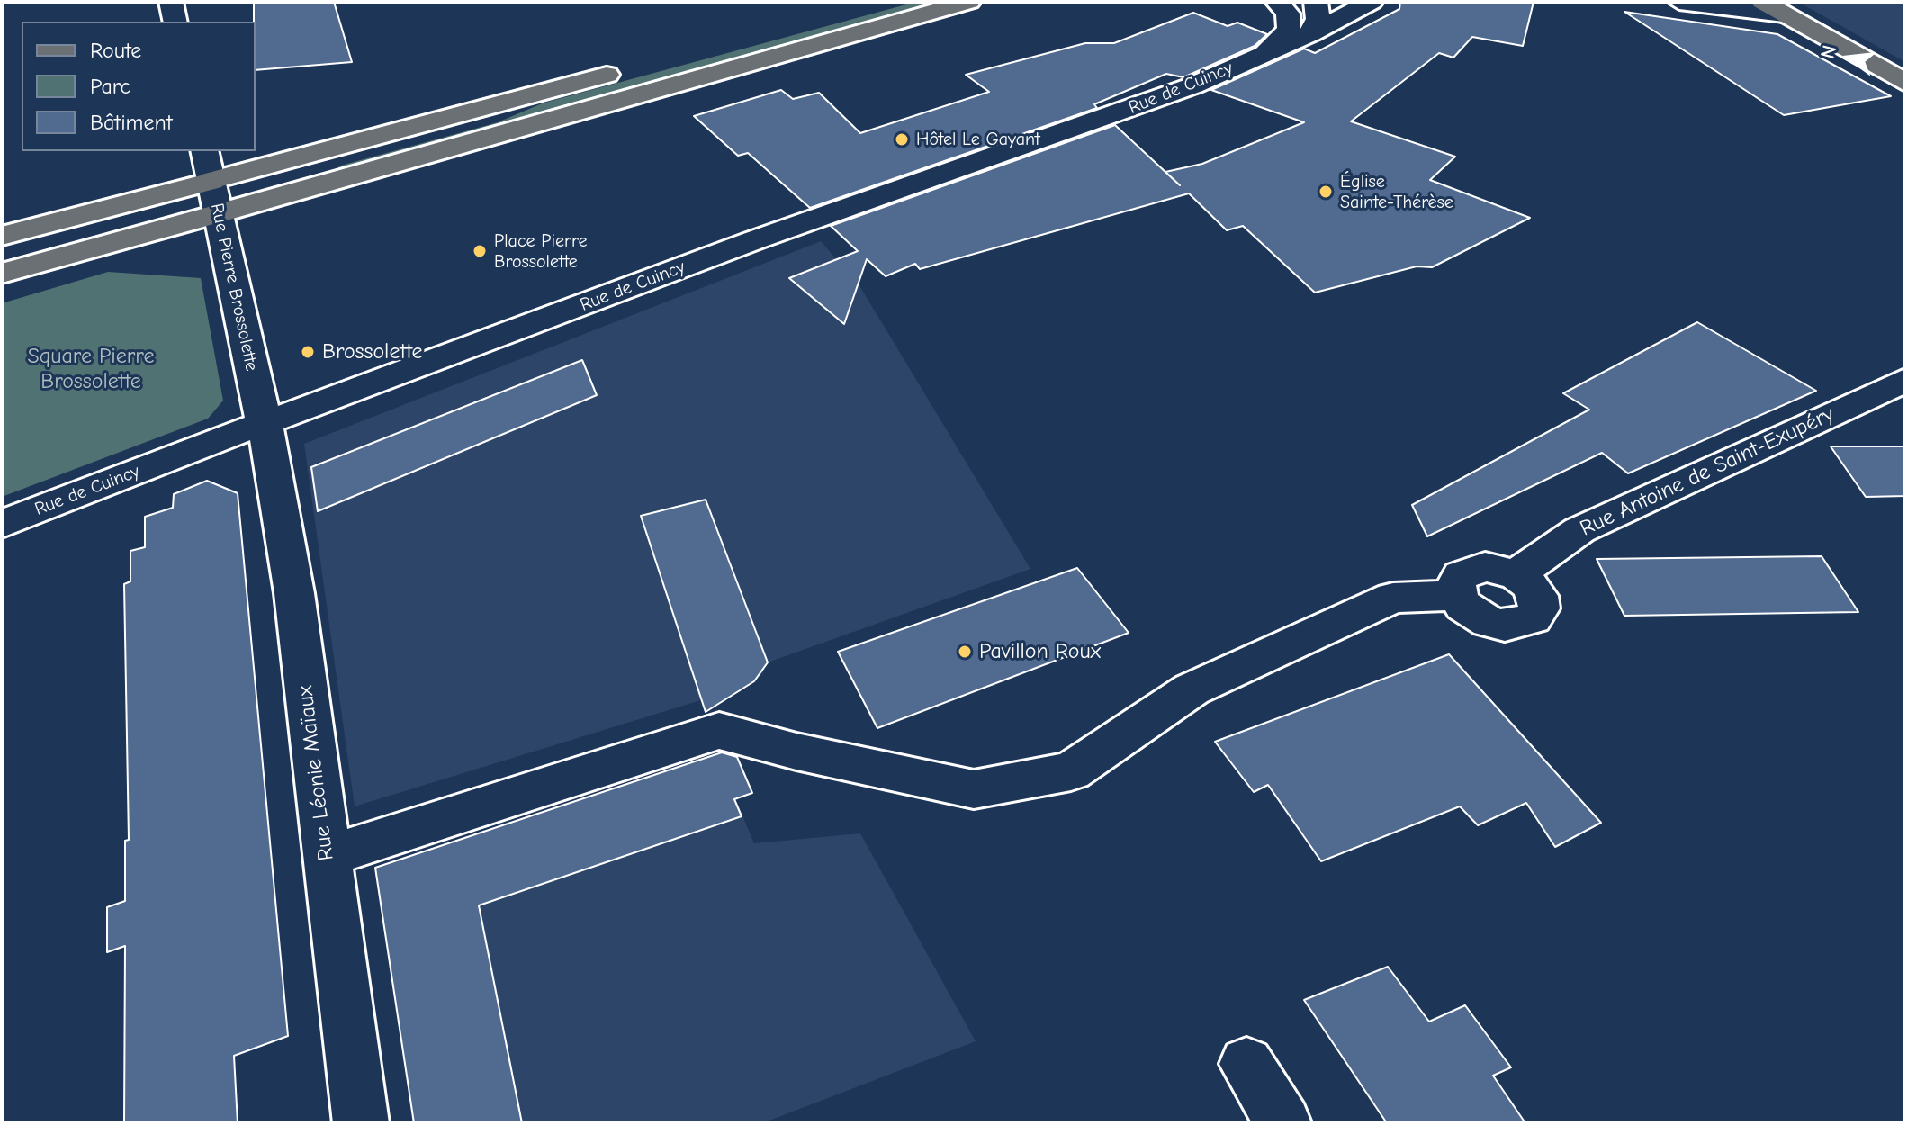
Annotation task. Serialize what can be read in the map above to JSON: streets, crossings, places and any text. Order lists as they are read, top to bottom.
{
  "streets": {
    "street": [
      "Rue de Cuincy",
      "Rue Pierre Brossolette",
      "Rue Antoine de Saint-Exupéry",
      "Rue Léonie Maïaux"
    ]
  },
  "crossings": [
    ["Rue de Cuincy", "Rue Pierre Brossolette"],
    ["Rue de Cuincy", "Rue Léonie Maïaux"],
    ["Rue Pierre Brossolette", "Rue Léonie Maïaux"],
    ["Rue Antoine de Saint-Exupéry", "Rue Léonie Maïaux"]
  ],
  "parks": ["Square Pierre Brossolette"],
  "places": [
    "Hôtel Le Gayant",
    "Église Sainte-Thérèse",
    "Place Pierre Brossolette",
    "Brossolette",
    "Pavillon Roux"
  ],
  "legend": ["Route", "Parc", "Bâtiment"],
  "north": "left"
}
